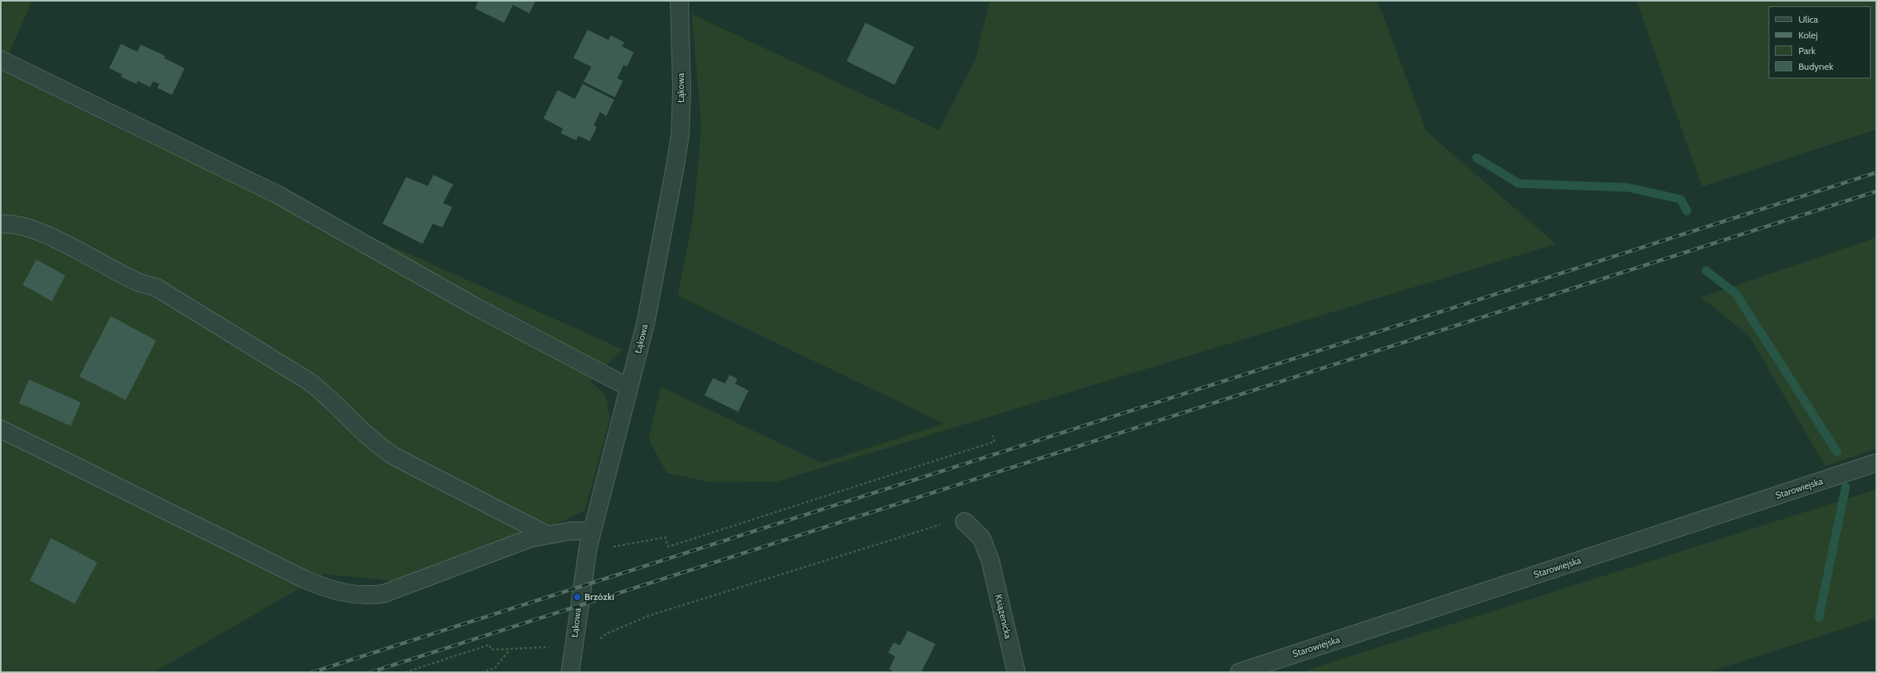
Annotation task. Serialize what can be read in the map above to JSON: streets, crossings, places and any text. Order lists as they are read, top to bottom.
{
  "streets": {
    "street": ["Łąkowa", "Starowiejska", "Książenicka"]
  },
  "places": ["Brzózki"],
  "legend": [
    "Ulica",
    "Kolej",
    "Park",
    "Budynek"
  ]
}
